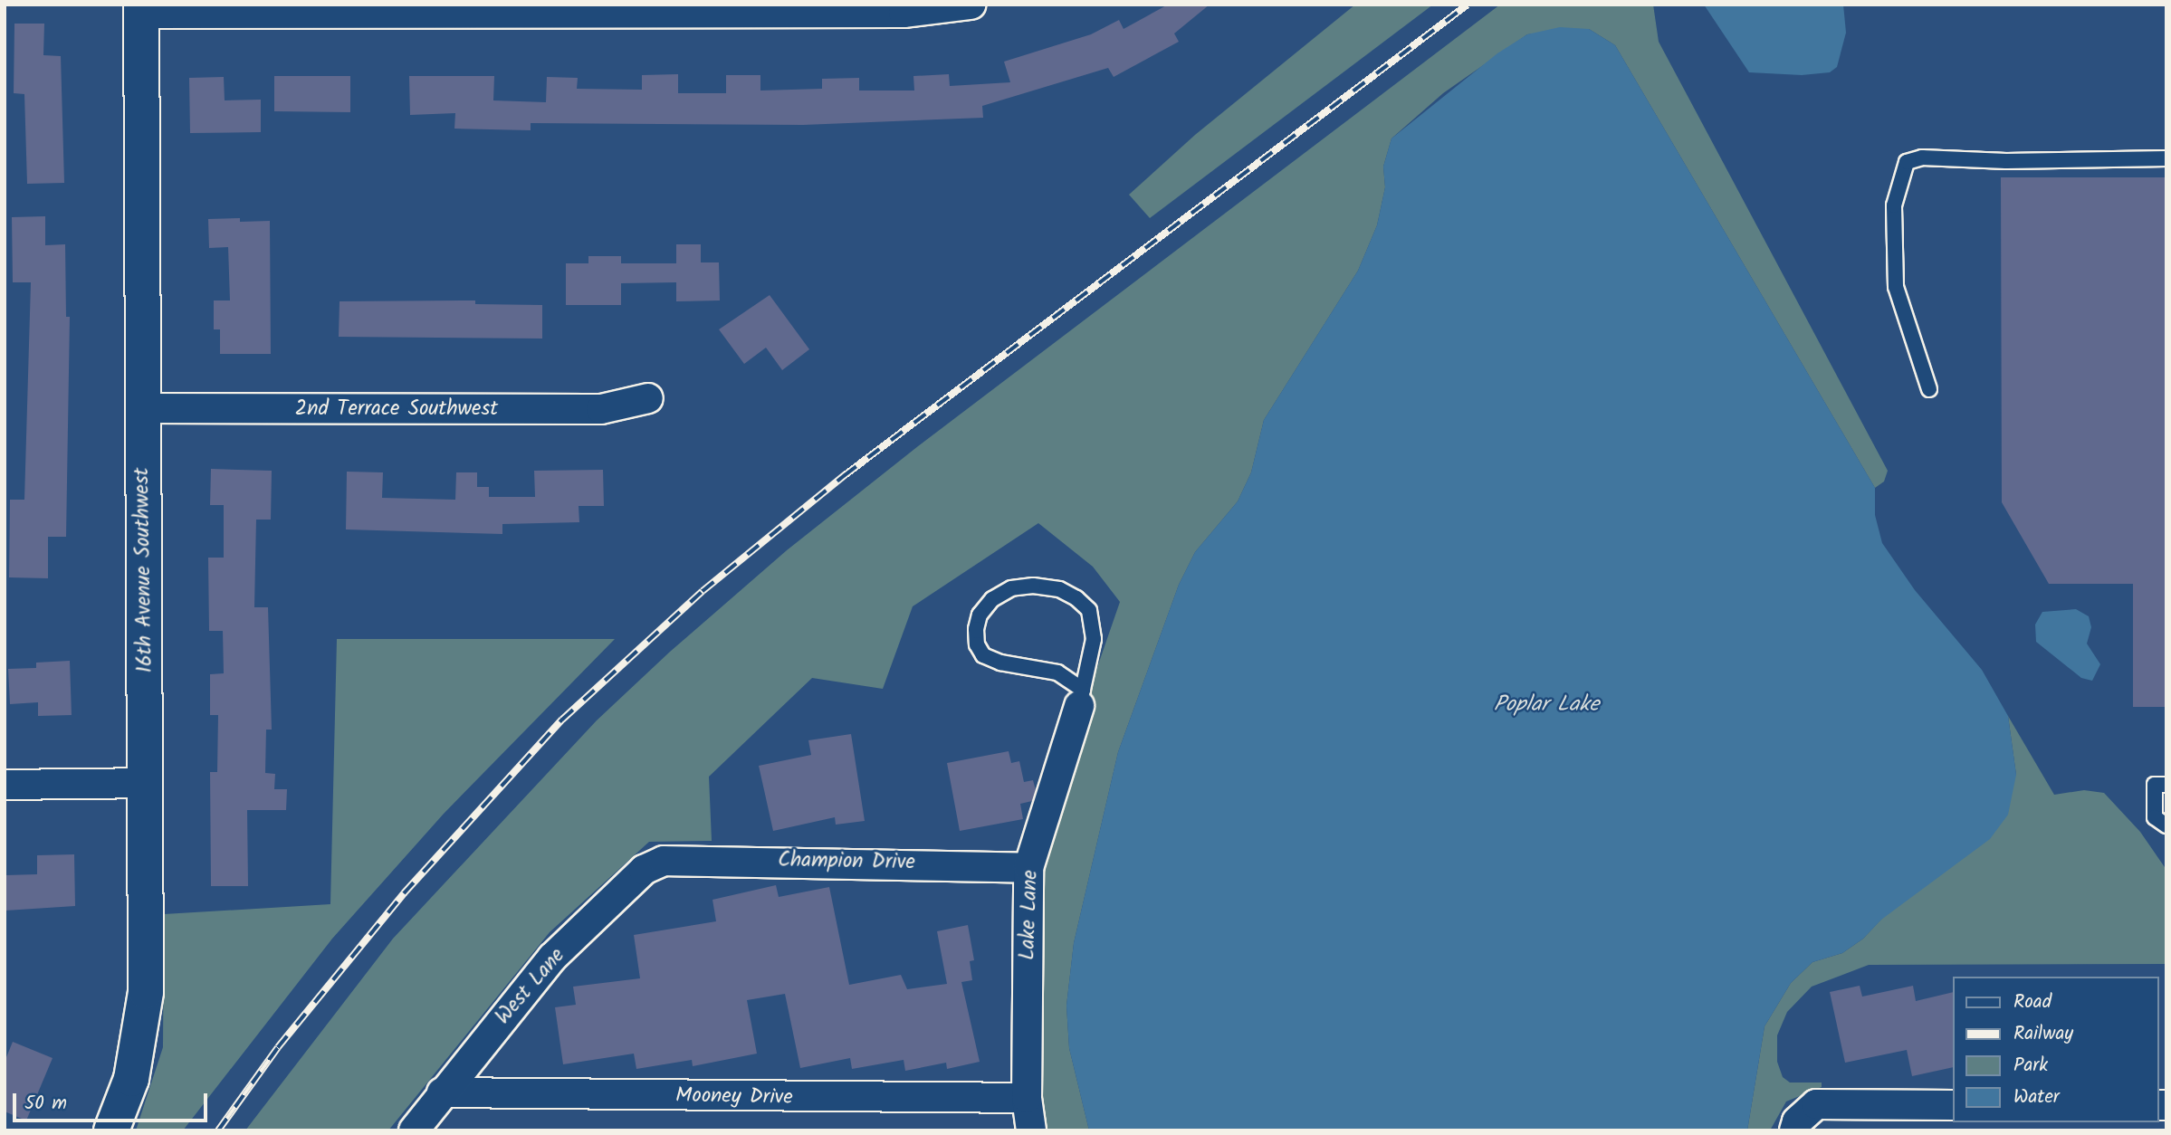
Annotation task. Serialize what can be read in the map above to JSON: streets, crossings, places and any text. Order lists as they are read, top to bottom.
{
  "streets": {
    "street": [
      "2nd Terrace Southwest",
      "16th Avenue Southwest",
      "Champion Drive",
      "Lake Lane",
      "West Lane",
      "Mooney Drive"
    ]
  },
  "crossings": [
    ["2nd Terrace Southwest", "16th Avenue Southwest"],
    ["Champion Drive", "Lake Lane"],
    ["Champion Drive", "West Lane"],
    ["Lake Lane", "Mooney Drive"],
    ["West Lane", "Mooney Drive"]
  ],
  "water": ["Poplar Lake"],
  "legend": [
    "Road",
    "Railway",
    "Park",
    "Water"
  ],
  "scale_bar": "50 m"
}
